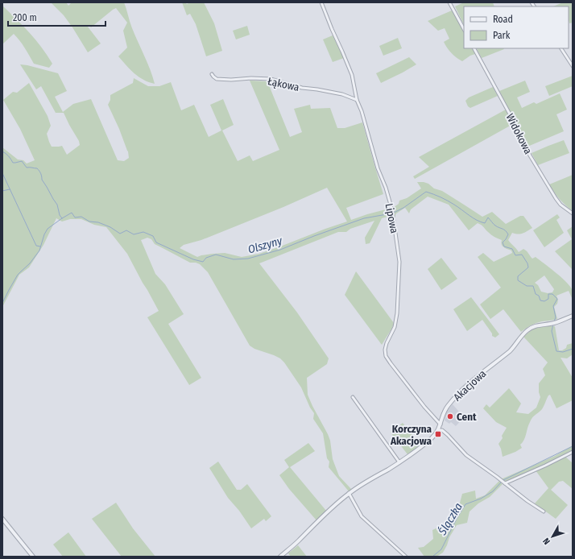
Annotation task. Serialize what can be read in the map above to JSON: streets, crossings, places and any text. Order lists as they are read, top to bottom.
{
  "streets": {
    "street": [
      "Łąkowa",
      "Widokowa",
      "Lipowa",
      "Akacjowa"
    ]
  },
  "crossings": [
    ["Łąkowa", "Lipowa"],
    ["Lipowa", "Akacjowa"]
  ],
  "water": ["Olszyny", "Ślączka"],
  "places": {
    "other": ["Cent"],
    "transit": ["Korczyna Akacjowa"]
  },
  "legend": ["Road", "Park"],
  "scale_bar": "200 m",
  "north": "bottom left"
}
